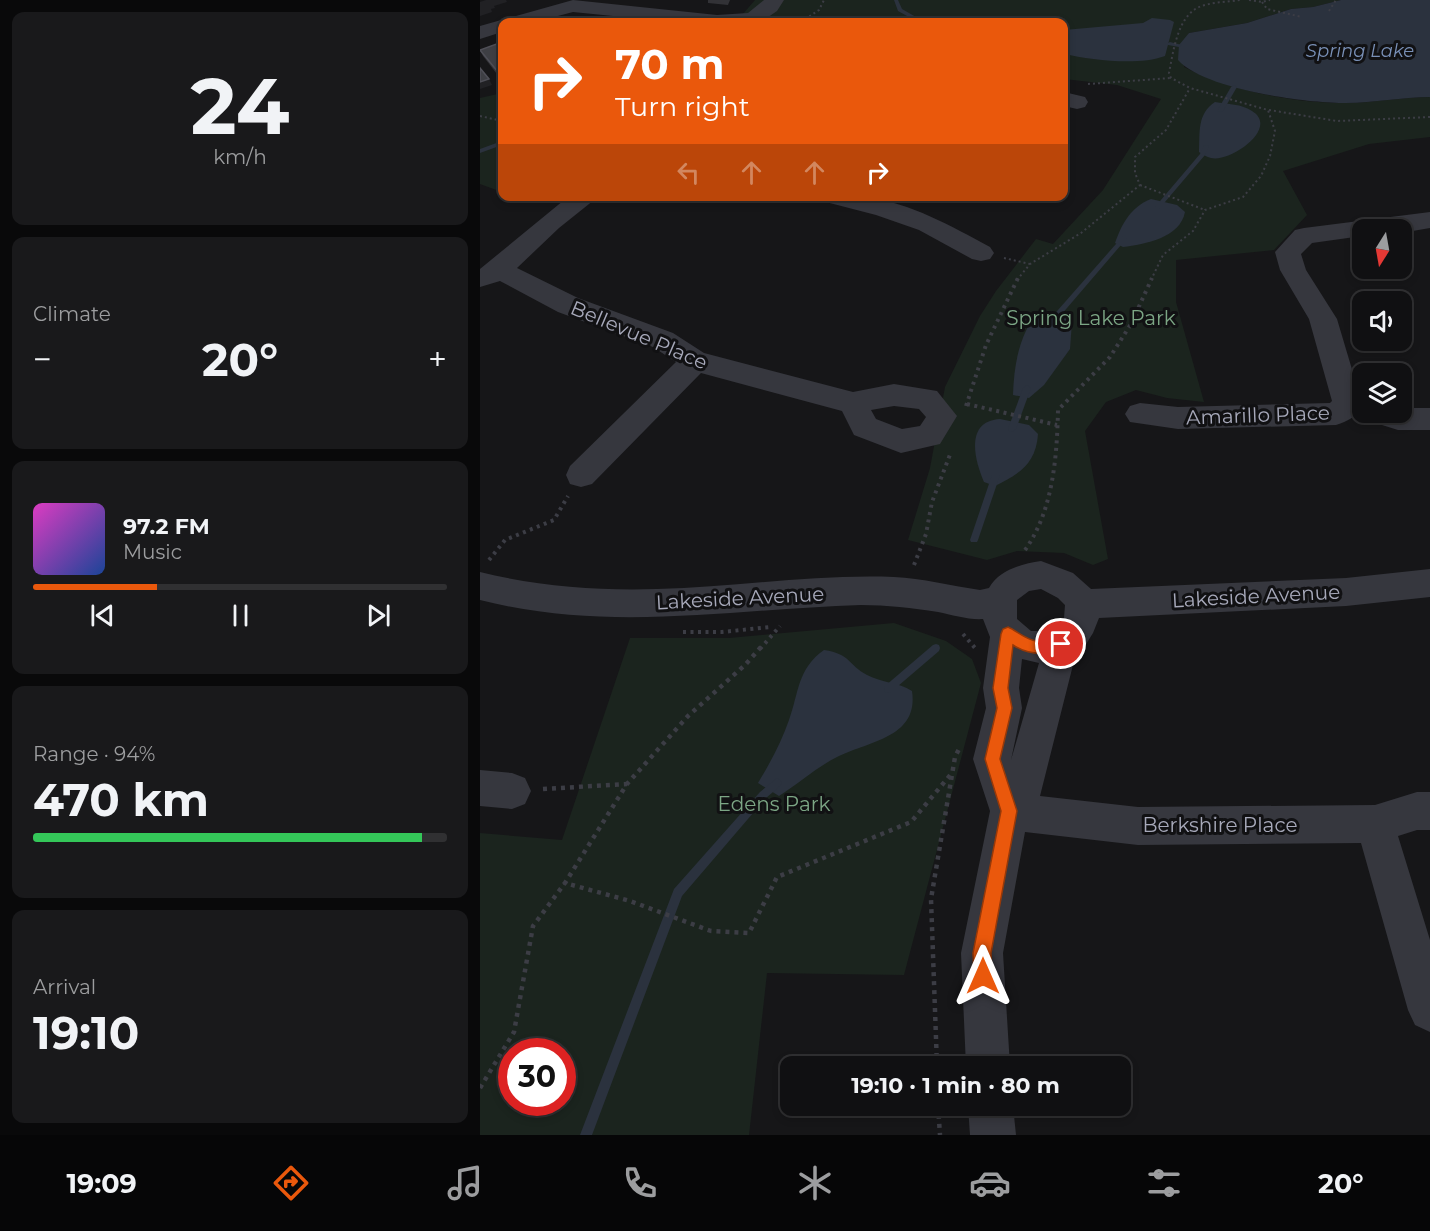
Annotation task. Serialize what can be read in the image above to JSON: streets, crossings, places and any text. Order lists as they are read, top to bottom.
{
  "streets": {
    "street": [
      "Bellevue Place",
      "Amarillo Place",
      "Lakeside Avenue",
      "Berkshire Place"
    ]
  },
  "water": ["Spring Lake"],
  "parks": ["Spring Lake Park", "Edens Park"],
  "north": "bottom",
  "page": {
    "tile": [
      ["24", "km/h"],
      "Climate",
      ["Range · 94%", "470 km"],
      ["Arrival", "19:10"]
    ],
    "turn": ["70 m", "Turn right"],
    "heat": ["−", "20°", "+"],
    "song": ["97.2 FM", "Music"],
    "limit": "30",
    "trip": "19:10 · 1 min · 80 m",
    "tabs": ["19:09", "20°"]
  }
}
